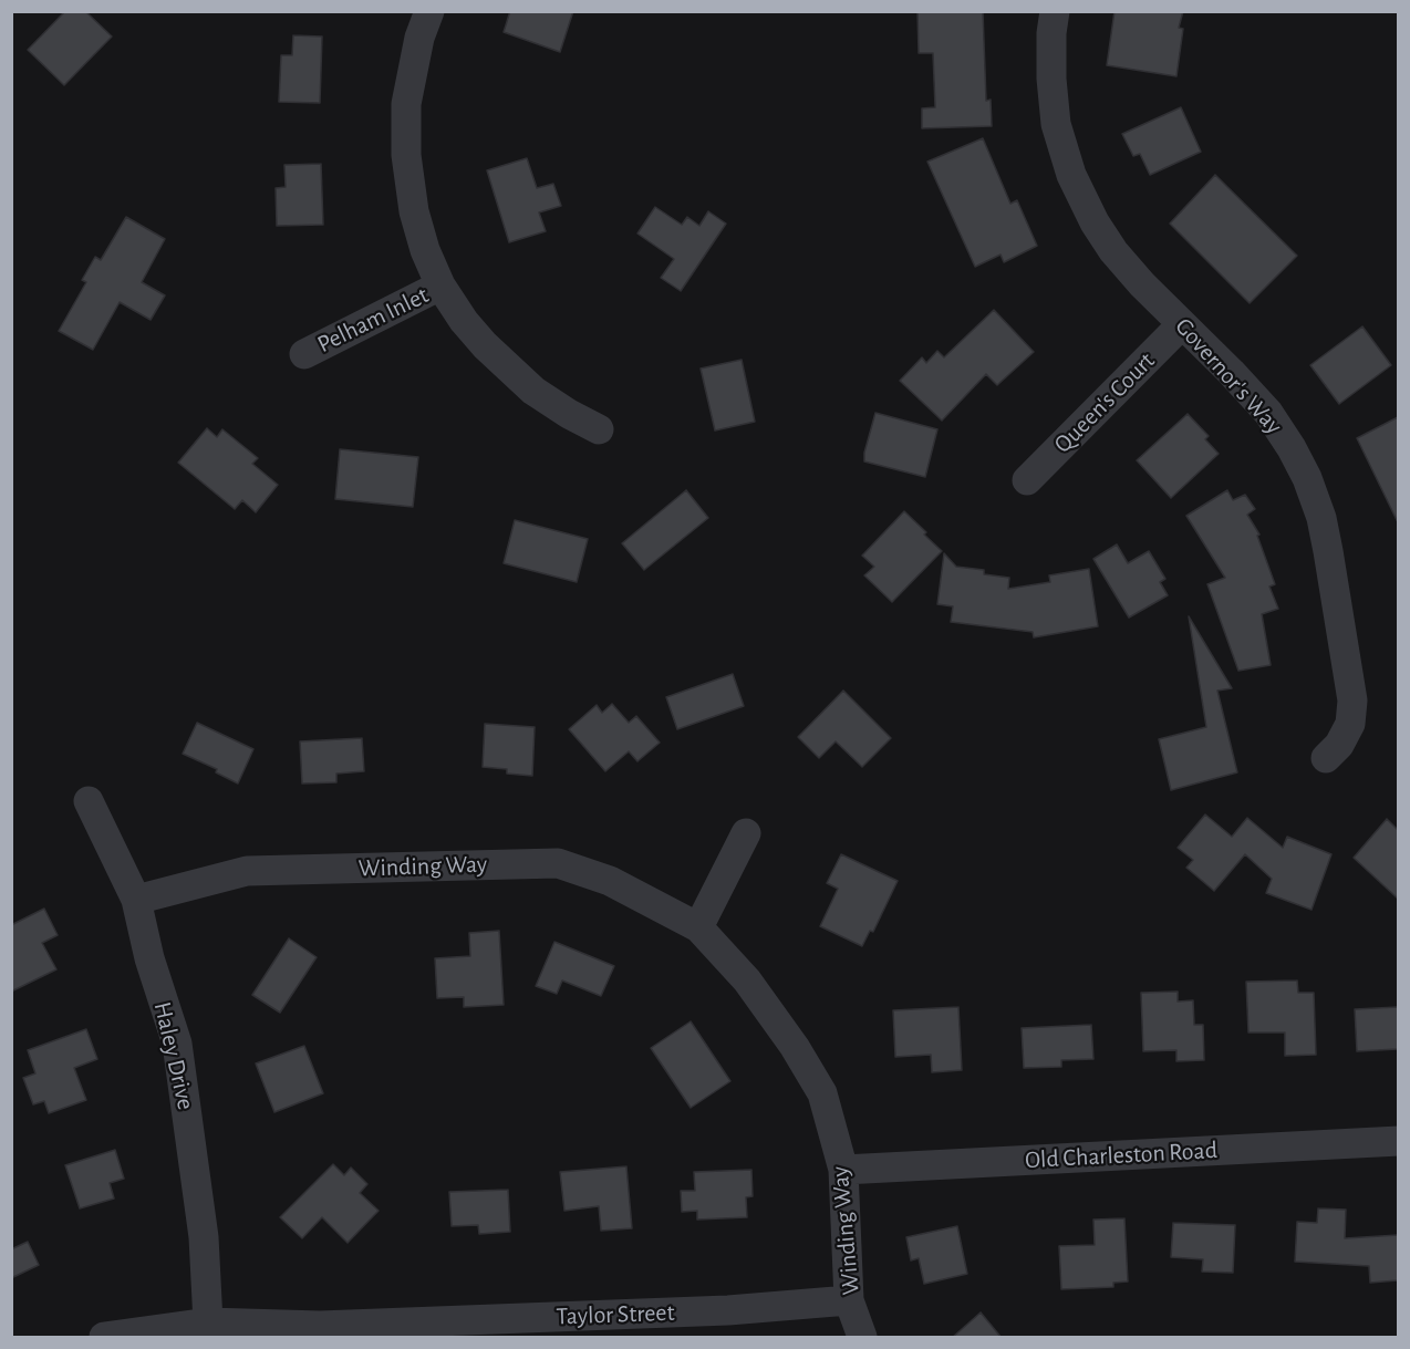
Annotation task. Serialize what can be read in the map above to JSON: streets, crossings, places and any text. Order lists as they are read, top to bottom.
{
  "streets": {
    "street": [
      "Pelham Inlet",
      "Governor's Way",
      "Queen's Court",
      "Winding Way",
      "Haley Drive",
      "Old Charleston Road",
      "Taylor Street"
    ]
  },
  "crossings": [
    ["Governor's Way", "Queen's Court"],
    ["Winding Way", "Haley Drive"],
    ["Winding Way", "Old Charleston Road"],
    ["Winding Way", "Taylor Street"],
    ["Haley Drive", "Taylor Street"]
  ]
}
